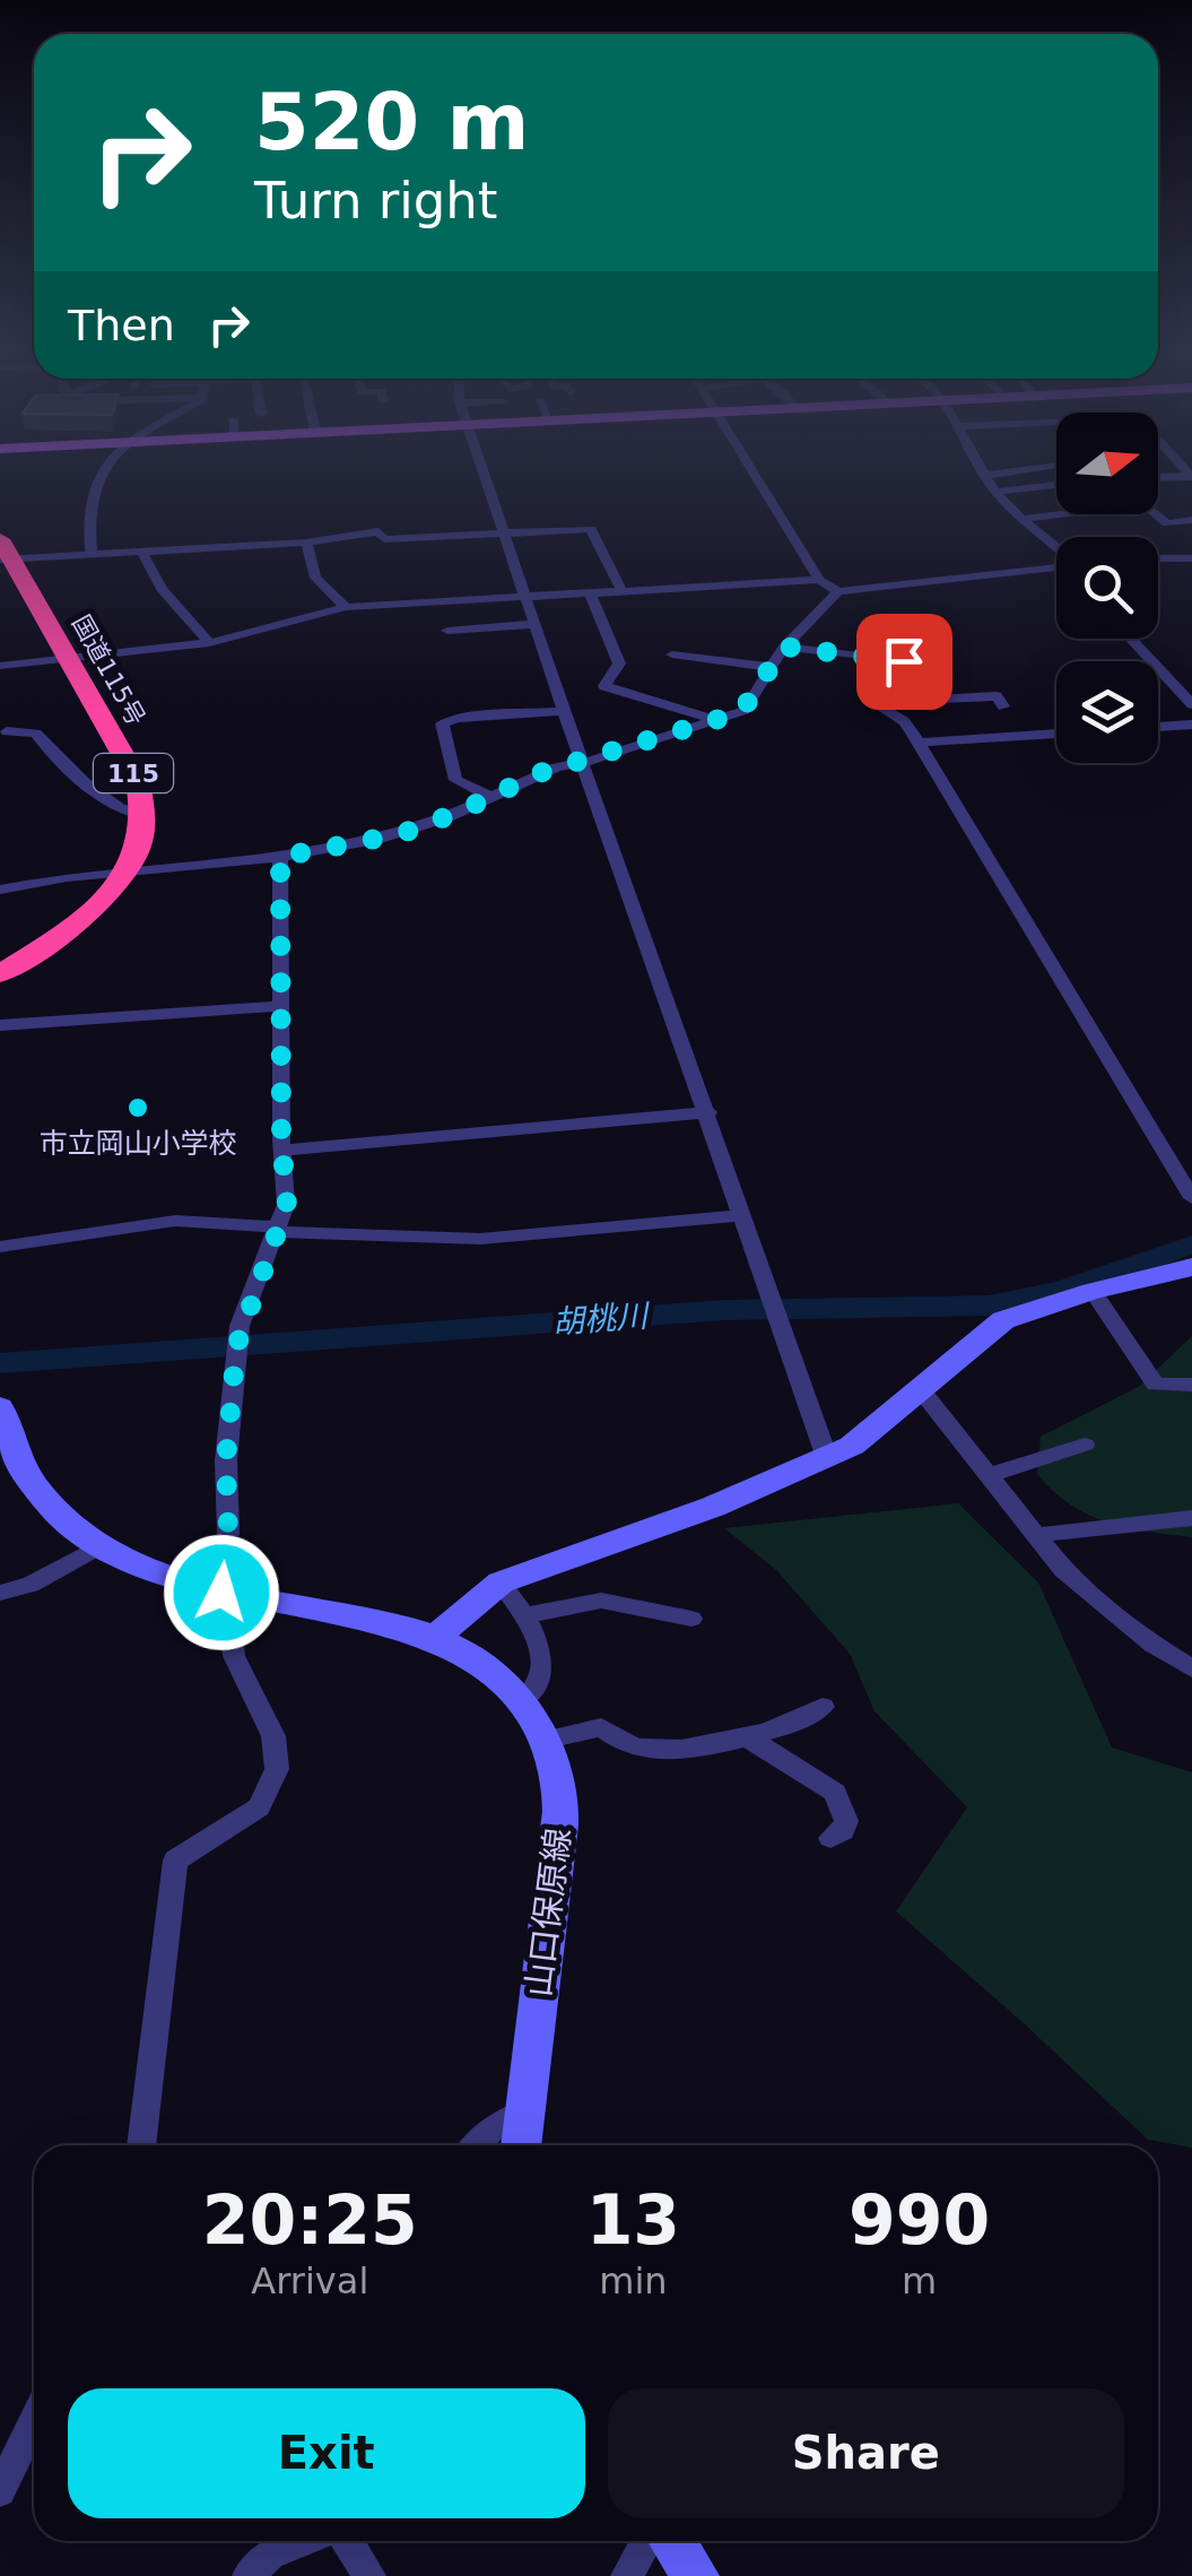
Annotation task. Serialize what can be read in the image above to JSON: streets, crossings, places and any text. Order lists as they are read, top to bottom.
{
  "streets": {
    "highway": ["国道115号", "115"],
    "main road": ["山口保原線"]
  },
  "crossings": [
    ["国道115号", "115"]
  ],
  "water": ["胡桃川"],
  "places": ["市立岡山小学校"],
  "north": "right",
  "page": {
    "turn": ["520 m", "Turn right"],
    "then": "Then",
    "eta": [
      "20:25",
      "Arrival",
      "13",
      "min",
      "990",
      "m"
    ],
    "buttons": ["Exit", "Share"]
  }
}
